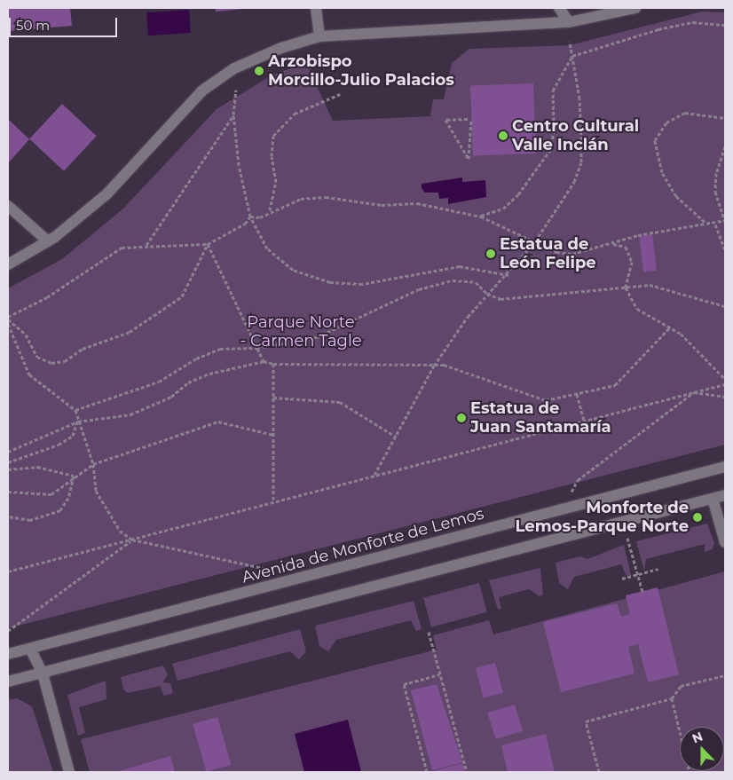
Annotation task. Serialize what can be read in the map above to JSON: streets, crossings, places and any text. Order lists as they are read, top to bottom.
{
  "streets": {
    "street": ["Avenida de Monforte de Lemos"]
  },
  "parks": ["Parque Norte - Carmen Tagle"],
  "places": [
    "Arzobispo Morcillo-Julio Palacios",
    "Centro Cultural Valle Inclán",
    "Estatua de León Felipe",
    "Estatua de Juan Santamaría",
    "Monforte de Lemos-Parque Norte"
  ],
  "scale_bar": "50 m",
  "north": "top"
}
